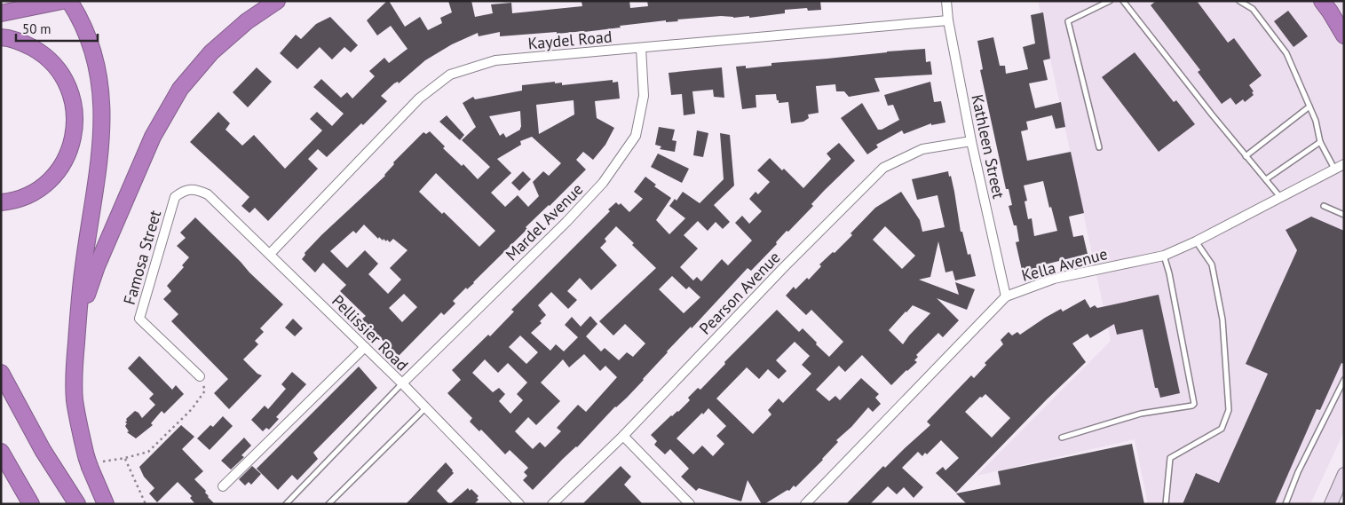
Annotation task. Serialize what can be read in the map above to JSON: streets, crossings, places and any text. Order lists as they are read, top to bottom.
{
  "streets": {
    "street": [
      "Kaydel Road",
      "Kathleen Street",
      "Mardel Avenue",
      "Famosa Street",
      "Kella Avenue",
      "Pearson Avenue",
      "Pellissier Road"
    ]
  },
  "crossings": [
    ["Kaydel Road", "Kathleen Street"],
    ["Kaydel Road", "Mardel Avenue"],
    ["Kaydel Road", "Pellissier Road"],
    ["Kathleen Street", "Kella Avenue"],
    ["Kathleen Street", "Pearson Avenue"],
    ["Mardel Avenue", "Pellissier Road"],
    ["Famosa Street", "Pellissier Road"]
  ],
  "scale_bar": "50 m"
}
